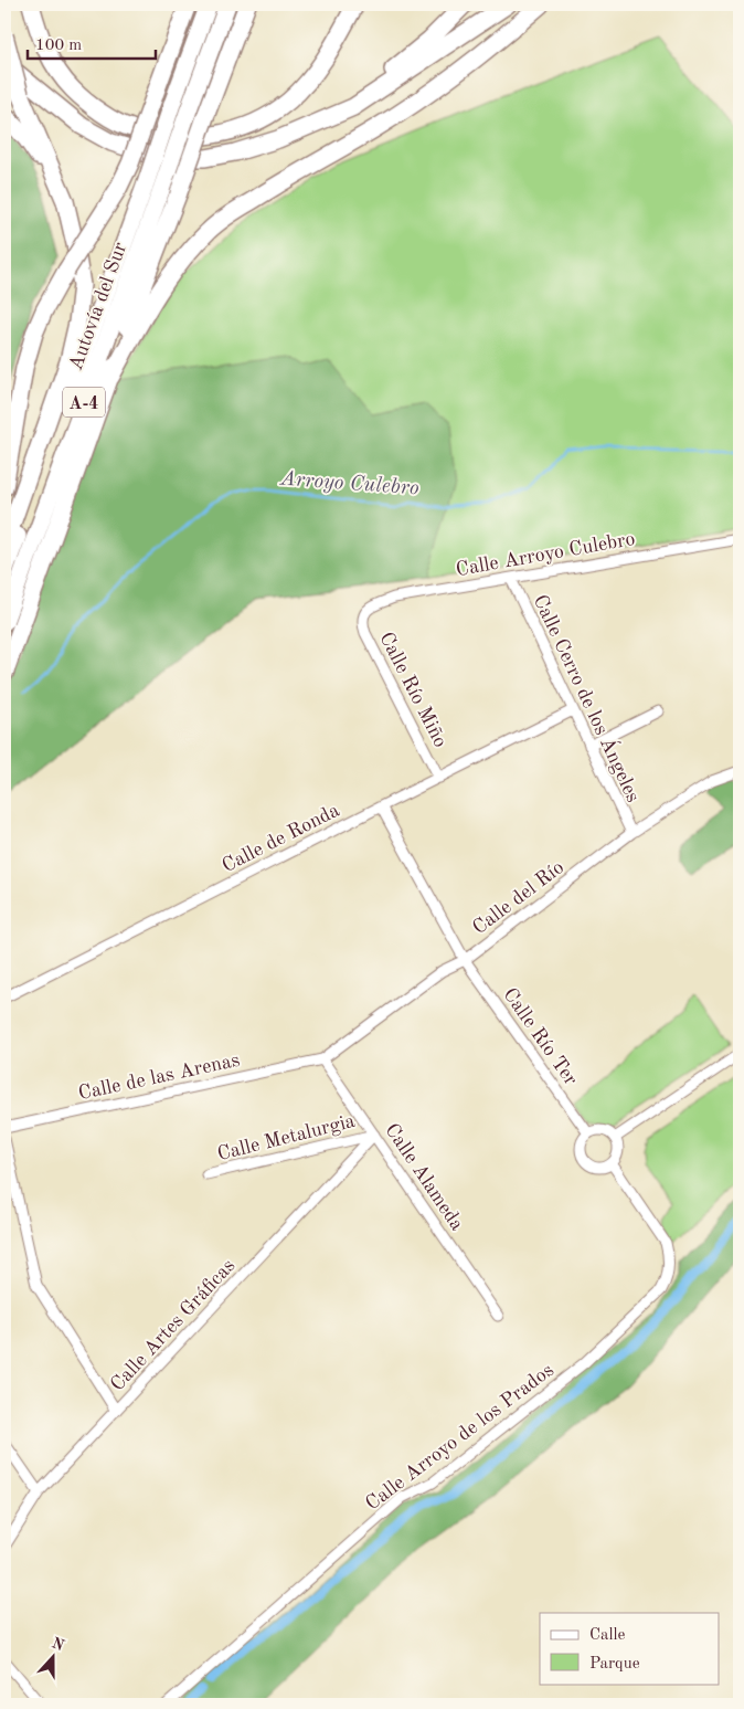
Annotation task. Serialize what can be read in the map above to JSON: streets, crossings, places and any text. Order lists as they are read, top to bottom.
{
  "streets": {
    "highway": ["Autovía del Sur", "A-4"],
    "street": [
      "Calle Arroyo Culebro",
      "Calle Río Miño",
      "Calle Cerro de los Ángeles",
      "Calle de Ronda",
      "Calle del Río",
      "Calle Río Ter",
      "Calle de las Arenas",
      "Calle Metalurgia",
      "Calle Alameda",
      "Calle Artes Gráficas",
      "Calle Arroyo de los Prados"
    ]
  },
  "crossings": [
    ["Calle Arroyo Culebro", "Calle Río Miño"],
    ["Calle Arroyo Culebro", "Calle Cerro de los Ángeles"],
    ["Calle Río Miño", "Calle de Ronda"],
    ["Calle Cerro de los Ángeles", "Calle de Ronda"],
    ["Calle Cerro de los Ángeles", "Calle del Río"],
    ["Calle de Ronda", "Calle Río Ter"],
    ["Calle del Río", "Calle Río Ter"],
    ["Calle del Río", "Calle de las Arenas"],
    ["Calle del Río", "Calle Alameda"],
    ["Calle Río Ter", "Calle Arroyo de los Prados"],
    ["Calle de las Arenas", "Calle Alameda"],
    ["Calle Metalurgia", "Calle Alameda"],
    ["Calle Metalurgia", "Calle Artes Gráficas"],
    ["Calle Alameda", "Calle Artes Gráficas"]
  ],
  "water": ["Arroyo Culebro"],
  "legend": ["Calle", "Parque"],
  "scale_bar": "100 m",
  "north": "top"
}
